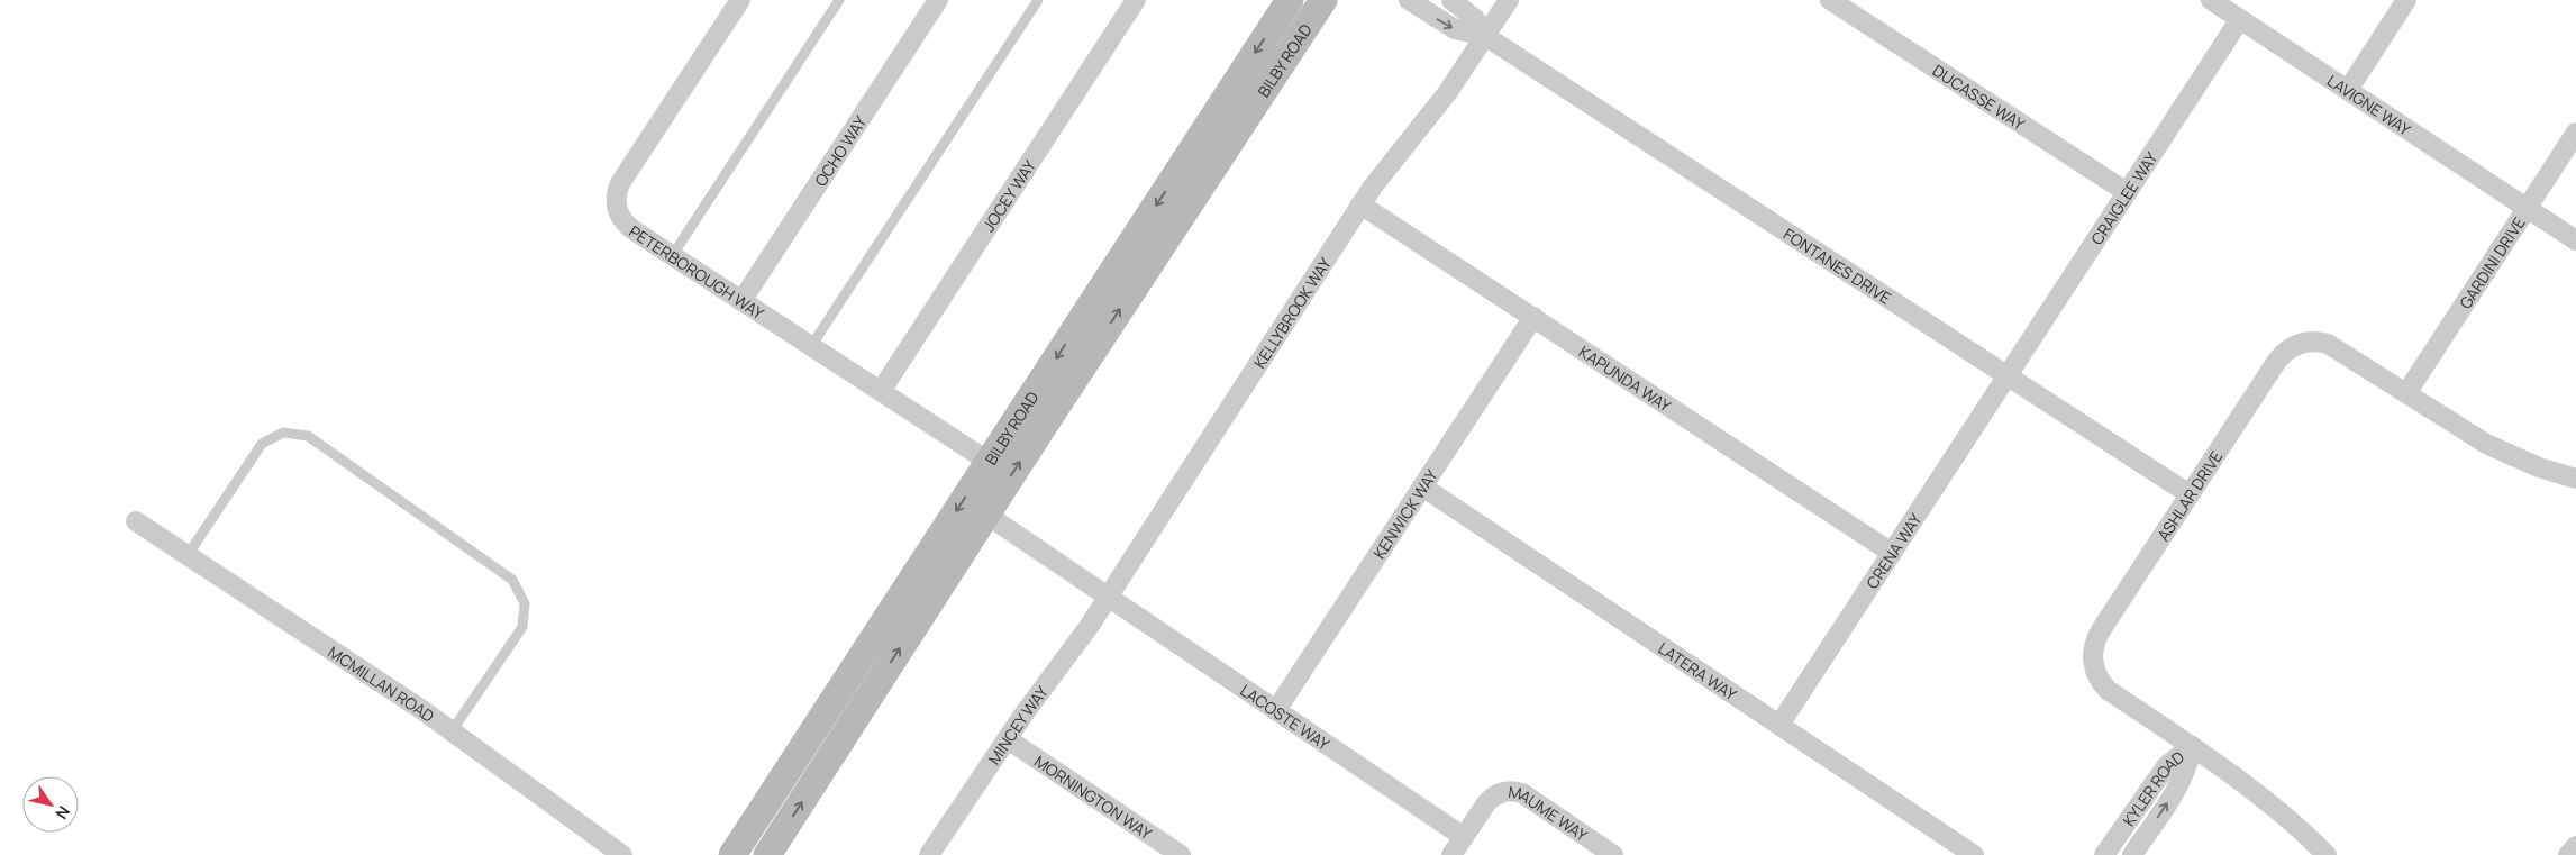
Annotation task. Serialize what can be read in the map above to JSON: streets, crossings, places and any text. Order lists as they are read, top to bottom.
{
  "streets": {
    "main road": ["BILBY ROAD"],
    "street": [
      "DUCASSE WAY",
      "LAVIGNE WAY",
      "OCHO WAY",
      "JOCEY WAY",
      "CRAIGLEE WAY",
      "GARDINI DRIVE",
      "FONTANES DRIVE",
      "PETERBOROUGH WAY",
      "KELLYBROOK WAY",
      "KAPUNDA WAY",
      "ASHLAR DRIVE",
      "KENWICK WAY",
      "CRENA WAY",
      "LATERA WAY",
      "MCMILLAN ROAD",
      "LACOSTE WAY",
      "MINCEY WAY",
      "KYLER ROAD",
      "MORNINGTON WAY",
      "MAUME WAY"
    ]
  },
  "crossings": [
    ["BILBY ROAD", "PETERBOROUGH WAY"],
    ["BILBY ROAD", "LACOSTE WAY"],
    ["DUCASSE WAY", "CRAIGLEE WAY"],
    ["LAVIGNE WAY", "CRAIGLEE WAY"],
    ["LAVIGNE WAY", "GARDINI DRIVE"],
    ["OCHO WAY", "PETERBOROUGH WAY"],
    ["JOCEY WAY", "PETERBOROUGH WAY"],
    ["CRAIGLEE WAY", "FONTANES DRIVE"],
    ["CRAIGLEE WAY", "CRENA WAY"],
    ["GARDINI DRIVE", "ASHLAR DRIVE"],
    ["FONTANES DRIVE", "KELLYBROOK WAY"],
    ["FONTANES DRIVE", "ASHLAR DRIVE"],
    ["FONTANES DRIVE", "CRENA WAY"],
    ["KELLYBROOK WAY", "KAPUNDA WAY"],
    ["KELLYBROOK WAY", "LACOSTE WAY"],
    ["KELLYBROOK WAY", "MINCEY WAY"],
    ["KAPUNDA WAY", "KENWICK WAY"],
    ["KAPUNDA WAY", "CRENA WAY"],
    ["ASHLAR DRIVE", "KYLER ROAD"],
    ["KENWICK WAY", "LATERA WAY"],
    ["KENWICK WAY", "LACOSTE WAY"],
    ["CRENA WAY", "LATERA WAY"],
    ["LACOSTE WAY", "MINCEY WAY"],
    ["LACOSTE WAY", "MAUME WAY"],
    ["MINCEY WAY", "MORNINGTON WAY"]
  ],
  "north": "bottom right"
}
